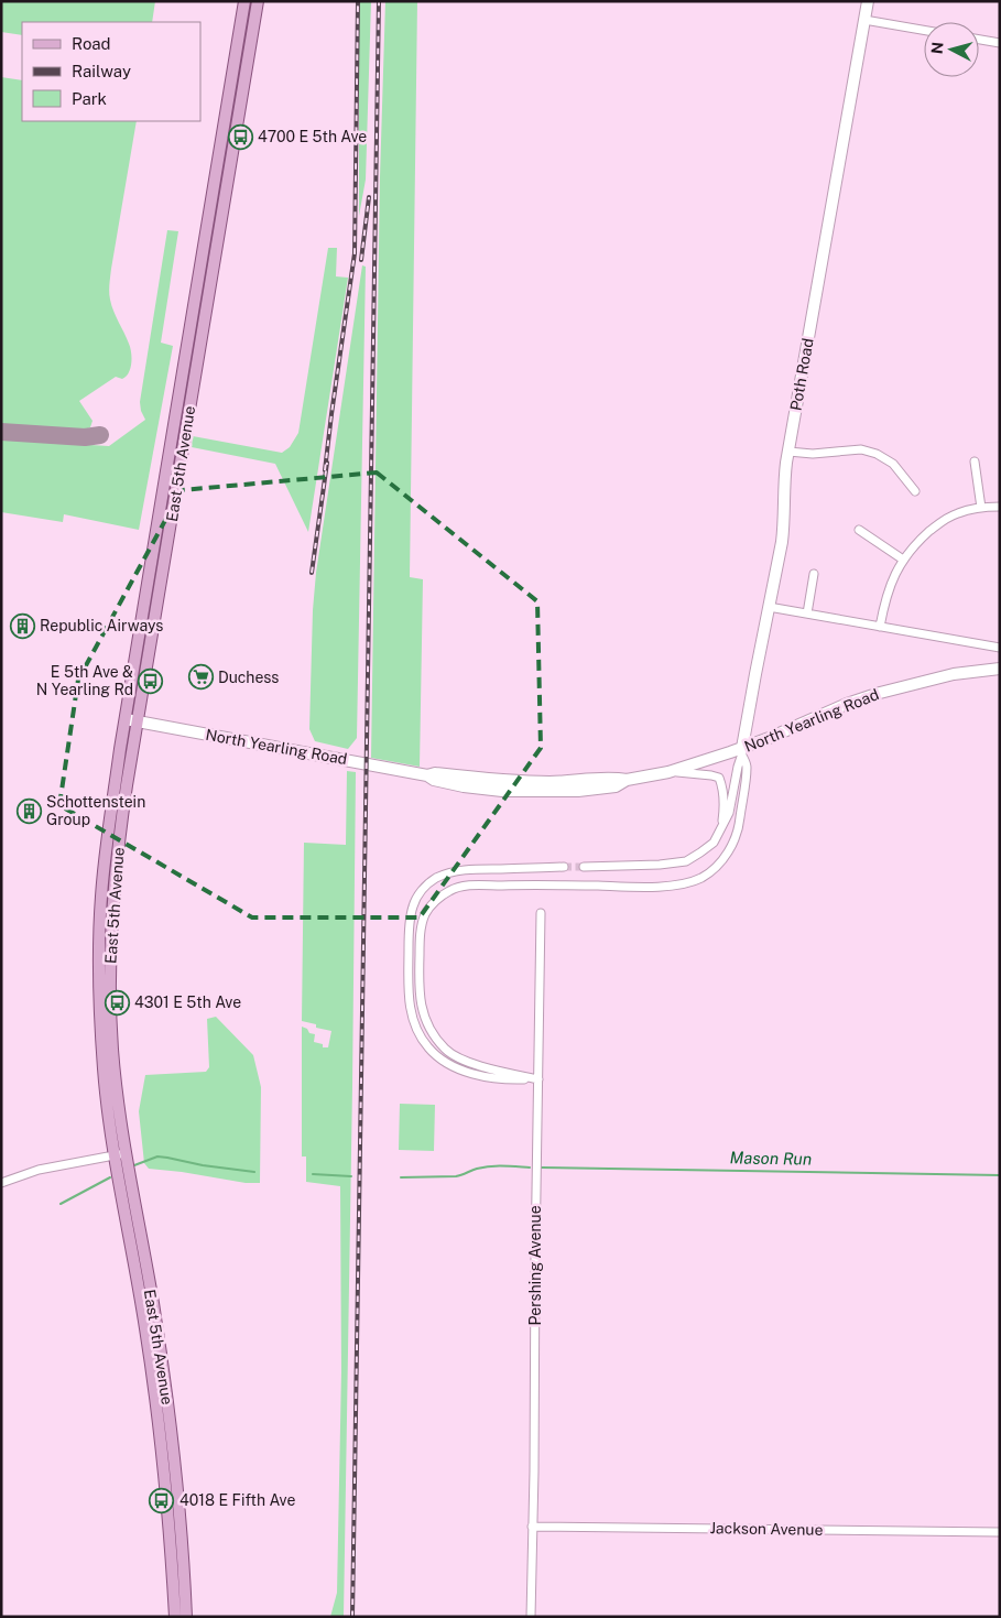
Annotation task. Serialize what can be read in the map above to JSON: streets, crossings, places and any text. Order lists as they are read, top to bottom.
{
  "streets": {
    "main road": ["Poth Road", "East 5th Avenue", "North Yearling Road"],
    "street": ["Pershing Avenue", "Jackson Avenue"]
  },
  "crossings": [
    ["Poth Road", "North Yearling Road"],
    ["East 5th Avenue", "North Yearling Road"],
    ["Pershing Avenue", "Jackson Avenue"]
  ],
  "water": ["Mason Run"],
  "places": {
    "bus stop": [
      "4700 E 5th Ave",
      "E 5th Ave & N Yearling Rd",
      "4301 E 5th Ave",
      "4018 E Fifth Ave"
    ],
    "building": ["Republic Airways", "Schottenstein Group"],
    "supermarket": ["Duchess"]
  },
  "legend": ["Road", "Railway", "Park"],
  "north": "left"
}
